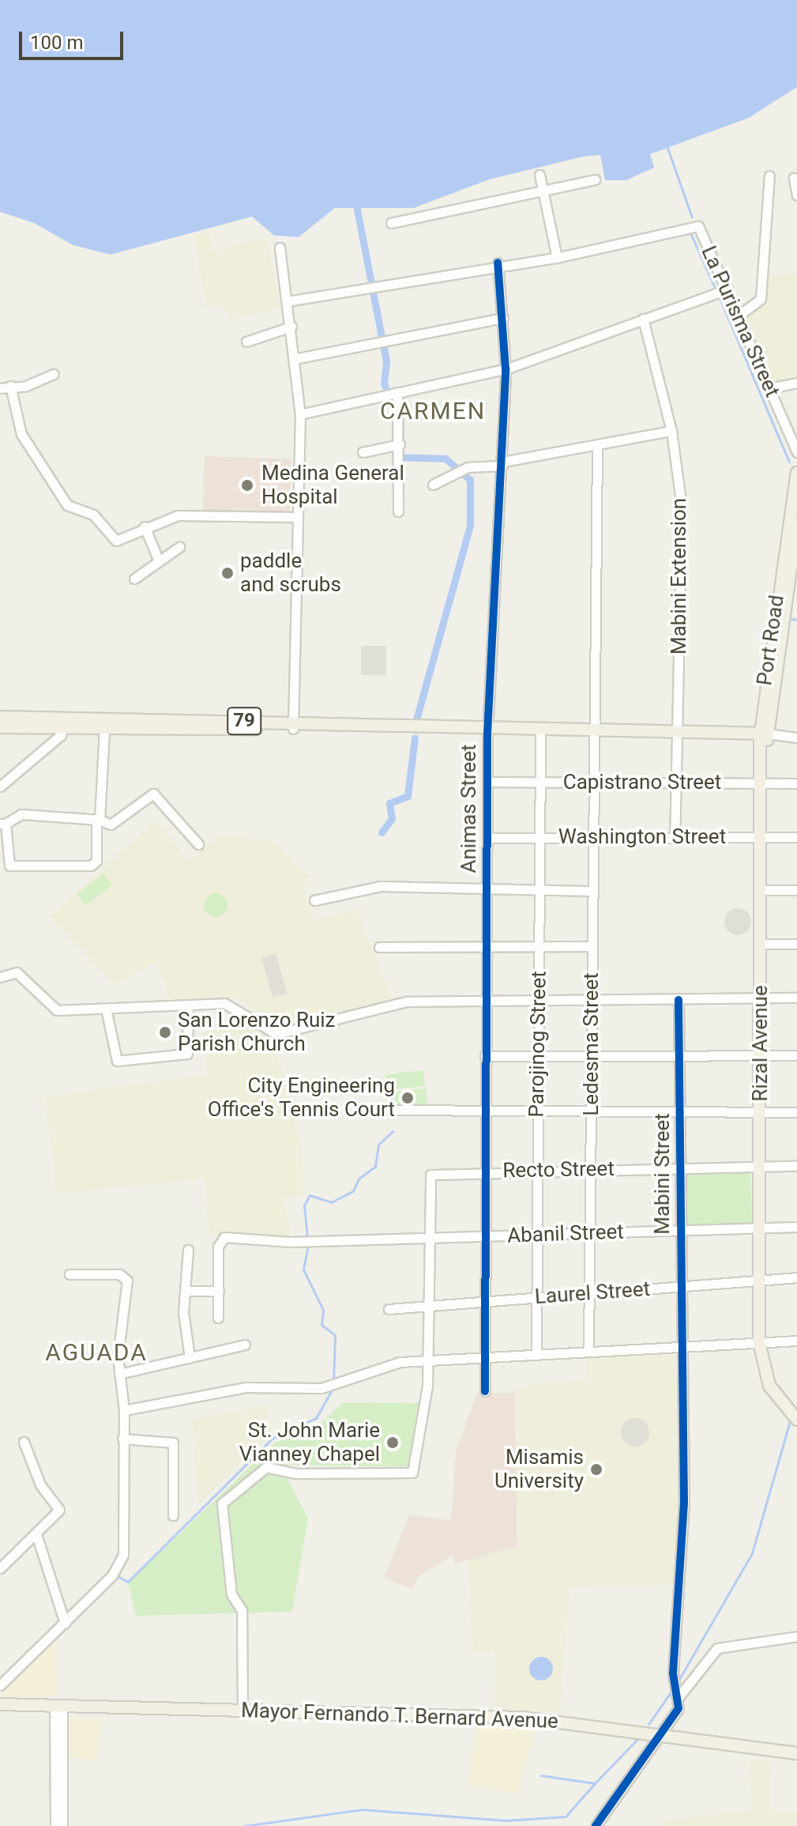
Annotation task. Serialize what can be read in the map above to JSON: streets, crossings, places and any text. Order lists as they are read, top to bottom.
{
  "streets": {
    "main road": [
      "Port Road",
      "79",
      "Rizal Avenue",
      "Mayor Fernando T. Bernard Avenue"
    ],
    "street": [
      "La Purisma Street",
      "Mabini Extension",
      "Capistrano Street",
      "Animas Street",
      "Washington Street",
      "Parojinog Street",
      "Ledesma Street",
      "Recto Street",
      "Mabini Street",
      "Abanil Street",
      "Laurel Street"
    ]
  },
  "crossings": [
    ["Mabini Extension", "79"],
    ["Mabini Extension", "Capistrano Street"],
    ["Mabini Extension", "Washington Street"],
    ["Port Road", "79"],
    ["Port Road", "Rizal Avenue"],
    ["79", "Animas Street"],
    ["79", "Rizal Avenue"],
    ["79", "Parojinog Street"],
    ["79", "Ledesma Street"],
    ["Capistrano Street", "Animas Street"],
    ["Capistrano Street", "Rizal Avenue"],
    ["Capistrano Street", "Parojinog Street"],
    ["Capistrano Street", "Ledesma Street"],
    ["Animas Street", "Washington Street"],
    ["Animas Street", "Recto Street"],
    ["Animas Street", "Abanil Street"],
    ["Animas Street", "Laurel Street"],
    ["Washington Street", "Rizal Avenue"],
    ["Washington Street", "Parojinog Street"],
    ["Washington Street", "Ledesma Street"],
    ["Rizal Avenue", "Recto Street"],
    ["Rizal Avenue", "Abanil Street"],
    ["Rizal Avenue", "Laurel Street"],
    ["Parojinog Street", "Recto Street"],
    ["Parojinog Street", "Abanil Street"],
    ["Parojinog Street", "Laurel Street"],
    ["Ledesma Street", "Recto Street"],
    ["Ledesma Street", "Abanil Street"],
    ["Ledesma Street", "Laurel Street"],
    ["Recto Street", "Mabini Street"],
    ["Recto Street", "Abanil Street"],
    ["Recto Street", "Laurel Street"],
    ["Recto Street", "Mayor Fernando T. Bernard Avenue"],
    ["Mabini Street", "Abanil Street"],
    ["Mabini Street", "Laurel Street"]
  ],
  "districts": ["CARMEN", "AGUADA"],
  "places": [
    "Medina General Hospital",
    "paddle and scrubs",
    "San Lorenzo Ruiz Parish Church",
    "City Engineering Office's Tennis Court",
    "St. John Marie Vianney Chapel",
    "Misamis University"
  ],
  "scale_bar": "100 m"
}
